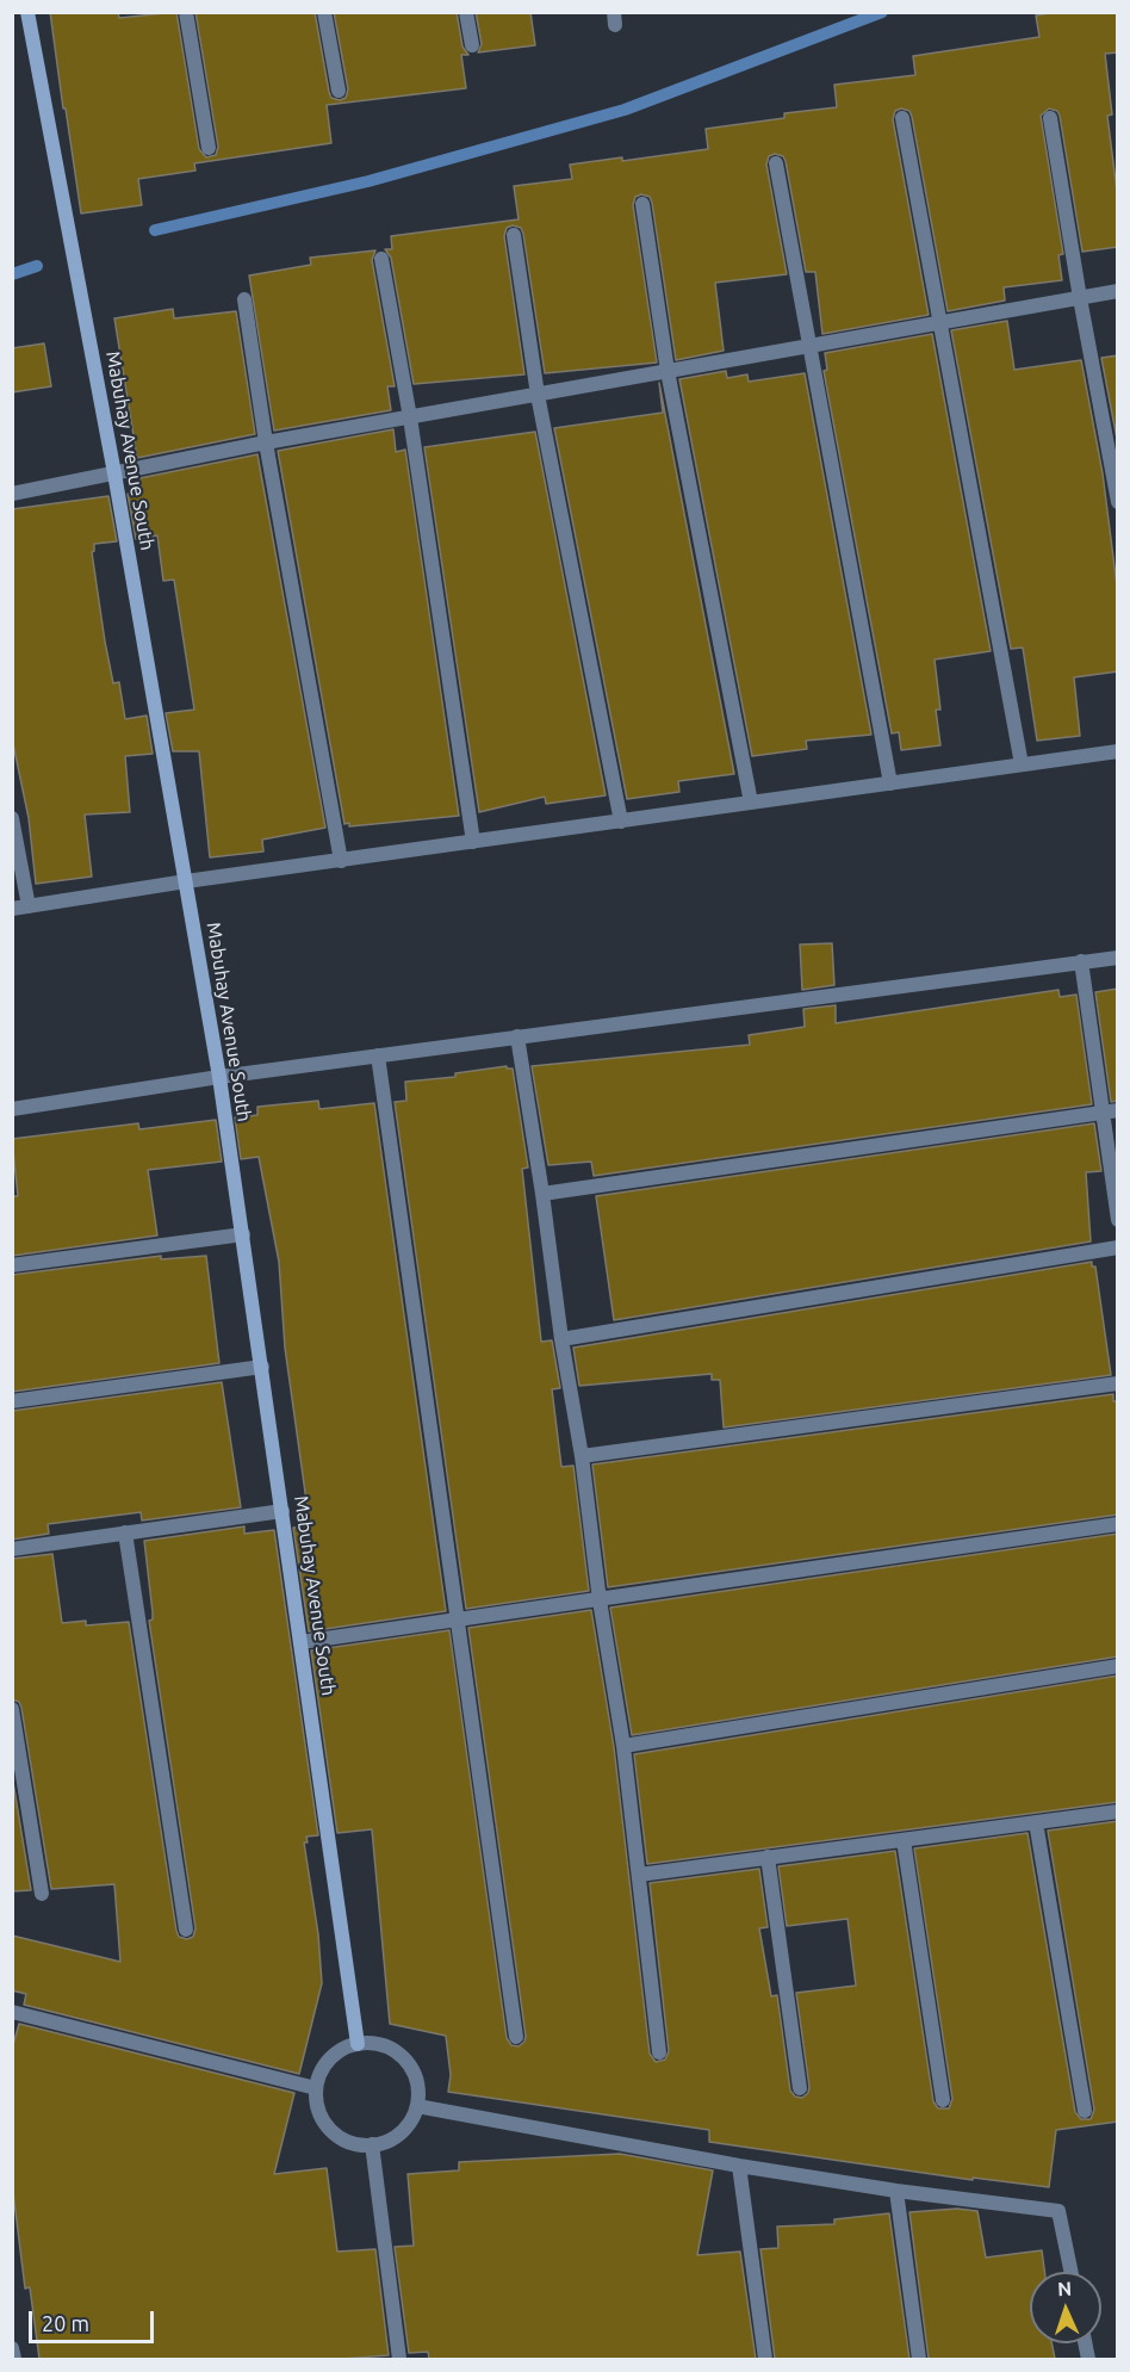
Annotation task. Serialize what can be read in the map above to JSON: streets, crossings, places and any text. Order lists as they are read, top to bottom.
{
  "streets": {
    "street": ["Mabuhay Avenue South"]
  },
  "scale_bar": "20 m",
  "north": "top"
}
